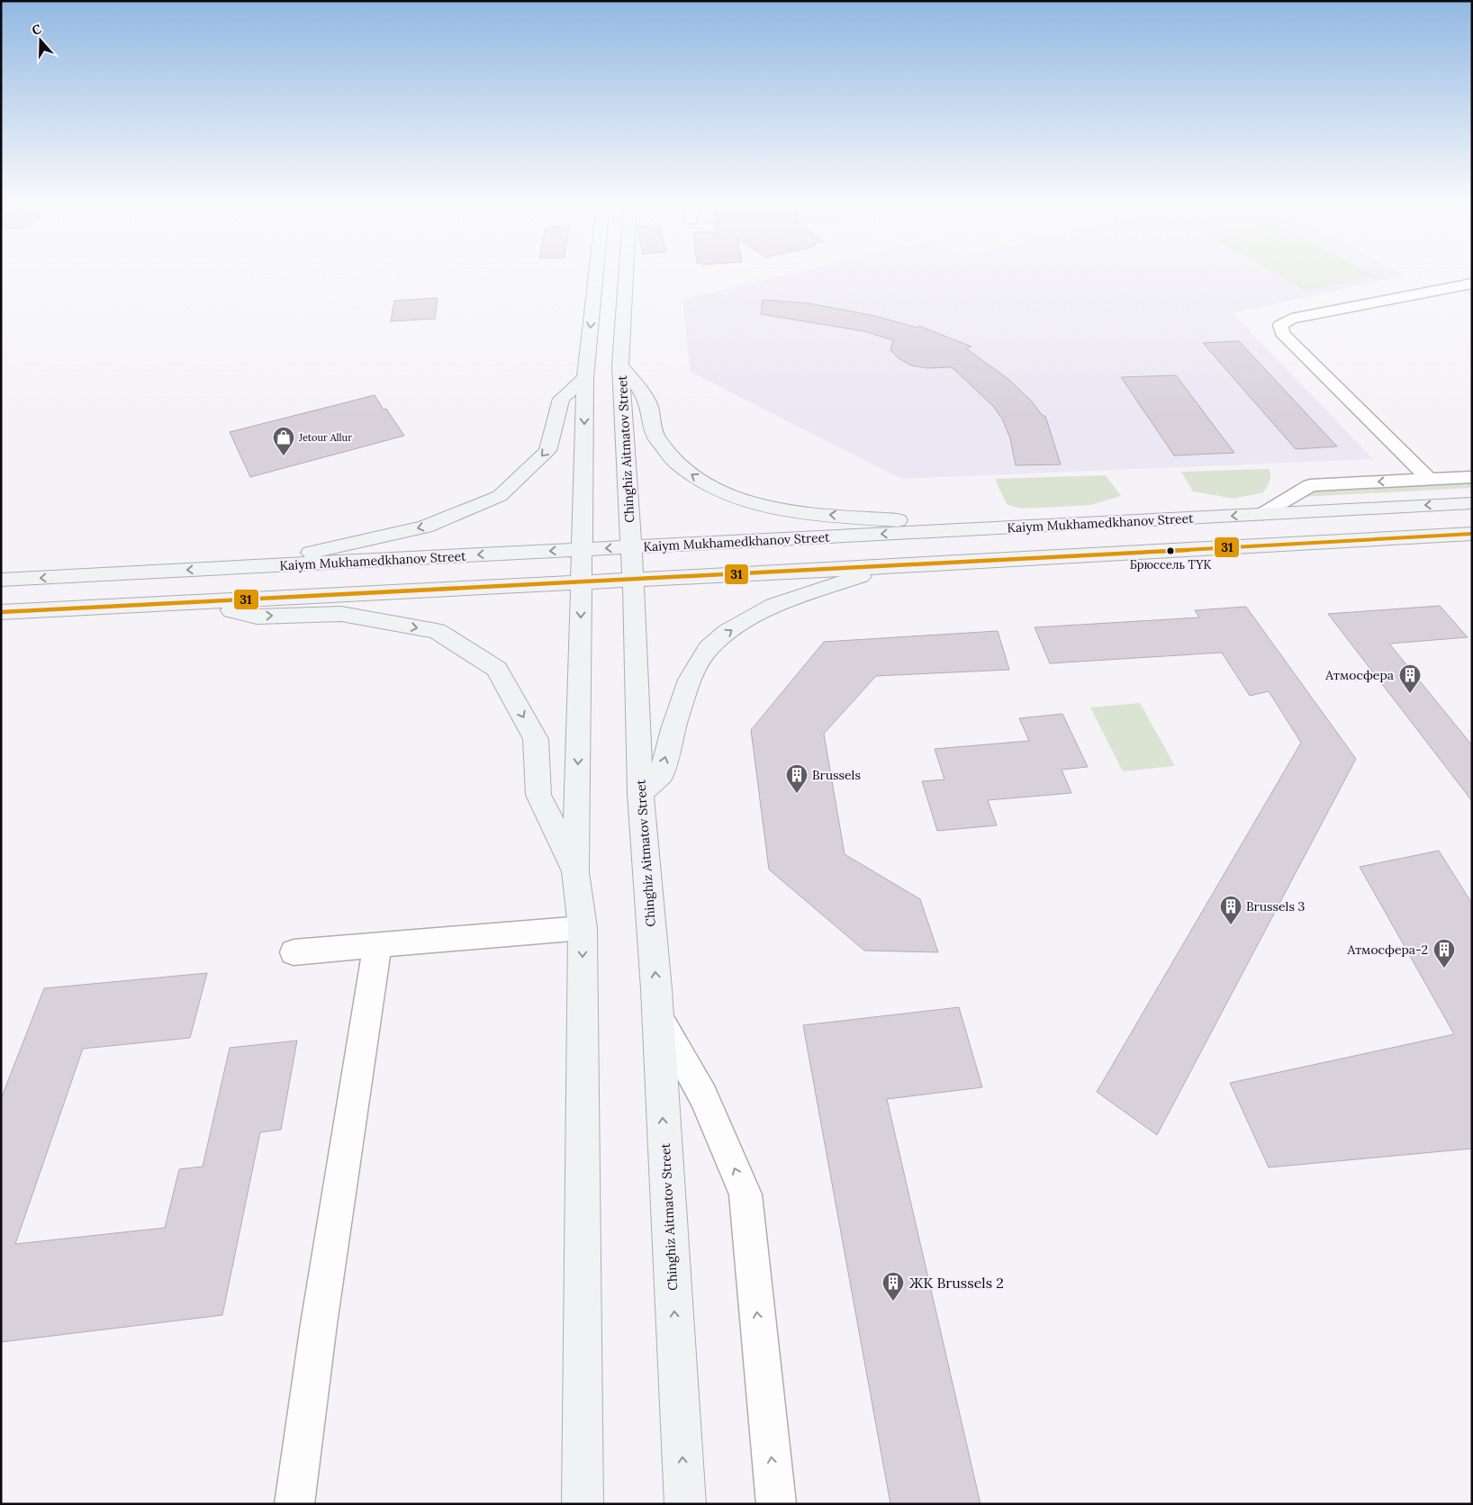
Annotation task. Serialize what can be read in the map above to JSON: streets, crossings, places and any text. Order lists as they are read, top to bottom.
{
  "streets": {
    "main road": ["Chinghiz Aitmatov Street", "Kaiym Mukhamedkhanov Street"]
  },
  "crossings": [
    ["Chinghiz Aitmatov Street", "Kaiym Mukhamedkhanov Street"]
  ],
  "places": {
    "shop": ["Jetour Allur"],
    "other": ["Брюссель ТҮК"],
    "building": [
      "Атмосфера",
      "Brussels",
      "Brussels 3",
      "Атмосфера-2",
      "ЖК Brussels 2"
    ]
  },
  "lines": ["transit line 31"],
  "north": "top"
}
